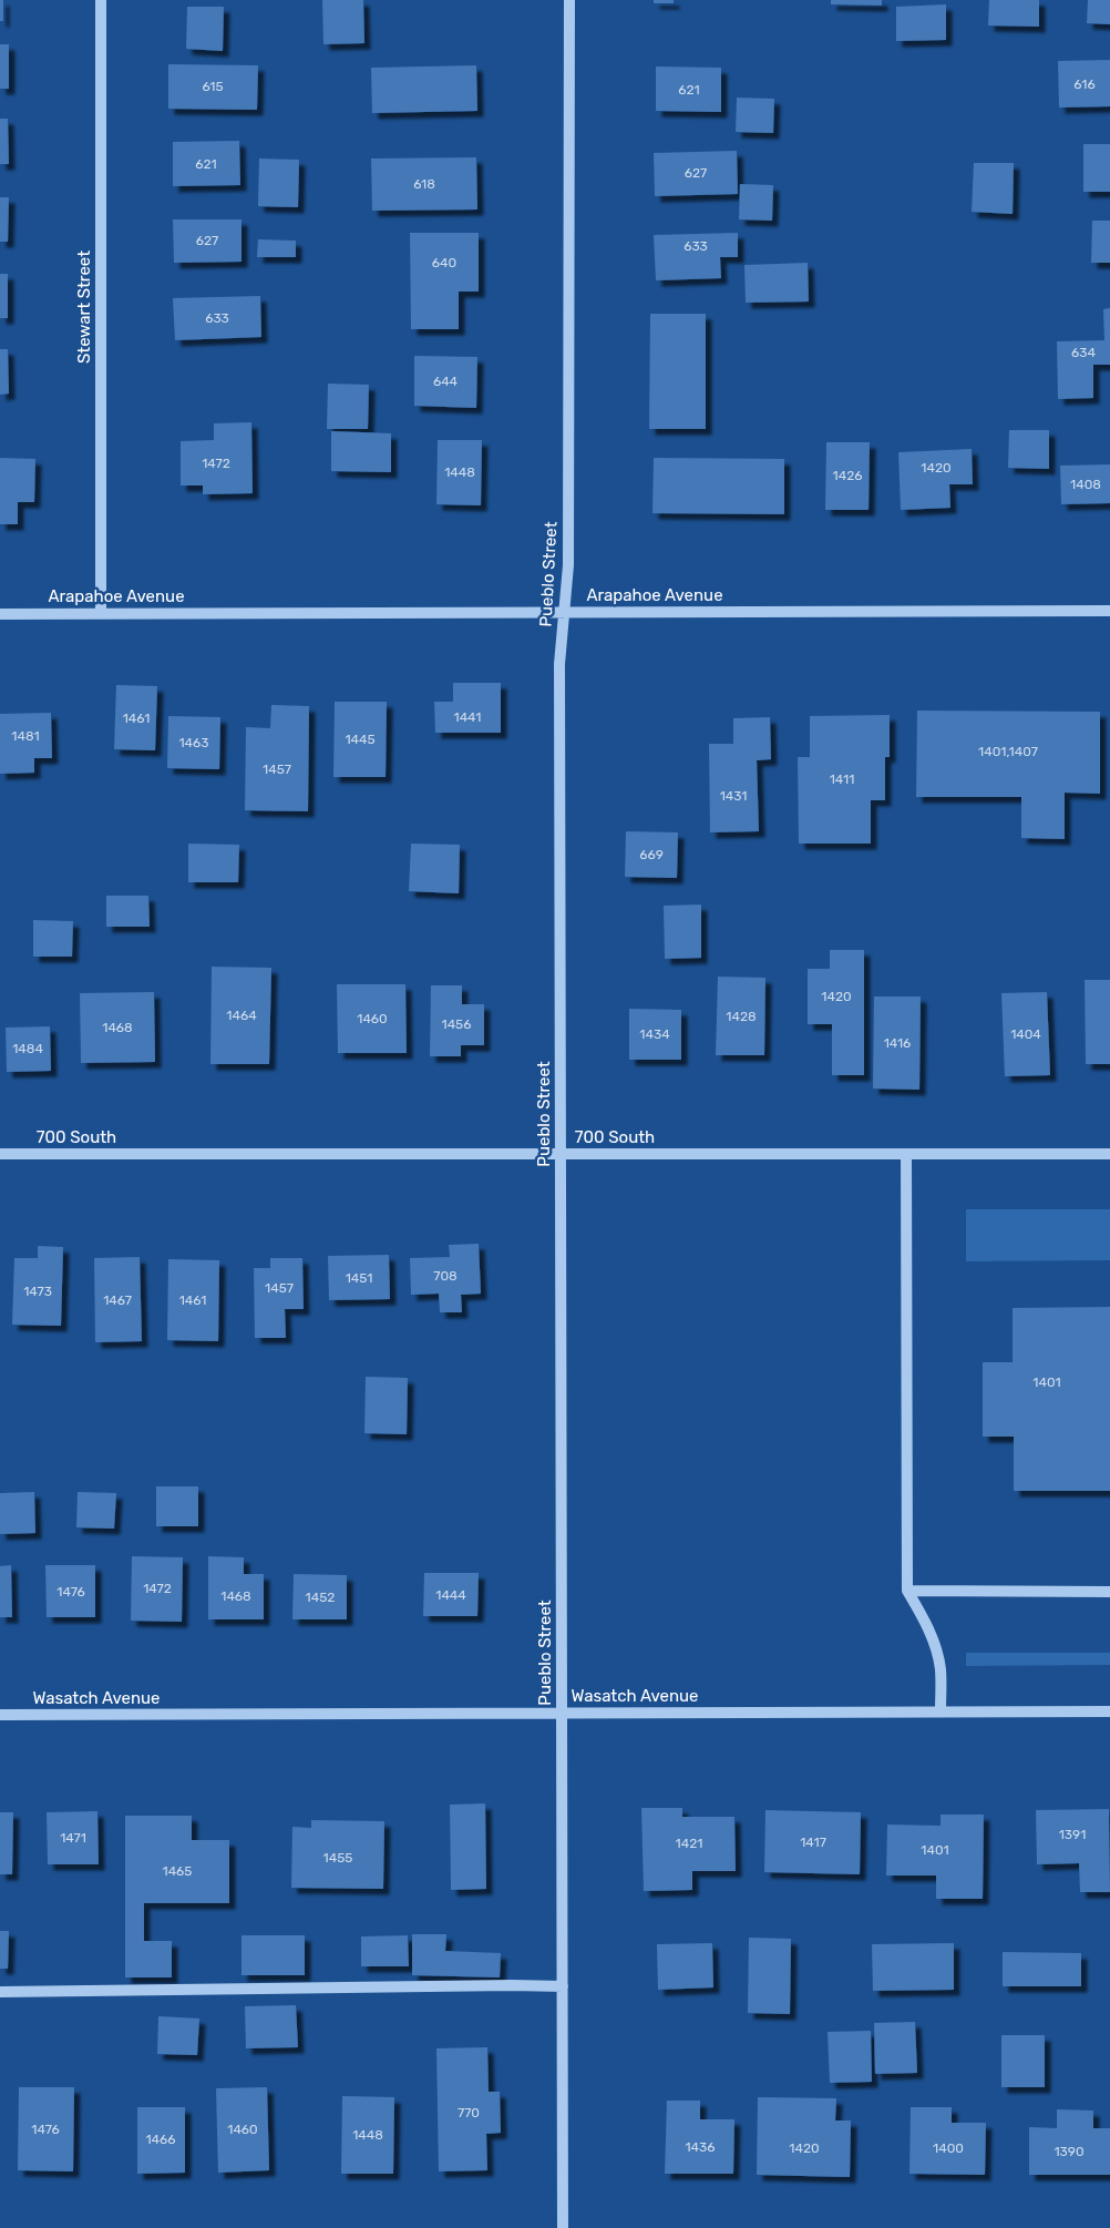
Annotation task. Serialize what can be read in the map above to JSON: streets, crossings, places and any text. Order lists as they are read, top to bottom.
{
  "streets": {
    "street": [
      "Stewart Street",
      "Pueblo Street",
      "Arapahoe Avenue",
      "700 South",
      "Wasatch Avenue"
    ]
  },
  "crossings": [
    ["Stewart Street", "Arapahoe Avenue"],
    ["Pueblo Street", "Arapahoe Avenue"],
    ["Pueblo Street", "700 South"],
    ["Pueblo Street", "Wasatch Avenue"]
  ],
  "house_numbers": [
    "616",
    "615",
    "621",
    "621",
    "627",
    "618",
    "627",
    "633",
    "640",
    "633",
    "634",
    "644",
    "1472",
    "1420",
    "1448",
    "1426",
    "1408",
    "1441",
    "1461",
    "1481",
    "1445",
    "1463",
    "1401,1407",
    "1457",
    "1411",
    "1431",
    "669",
    "1420",
    "1464",
    "1428",
    "1460",
    "1456",
    "1468",
    "1434",
    "1404",
    "1416",
    "1484",
    "708",
    "1451",
    "1457",
    "1473",
    "1467",
    "1461",
    "1401",
    "1472",
    "1476",
    "1444",
    "1468",
    "1452",
    "1391",
    "1471",
    "1417",
    "1421",
    "1401",
    "1455",
    "1465",
    "770",
    "1476",
    "1460",
    "1448",
    "1466",
    "1436",
    "1420",
    "1400",
    "1390"
  ]
}
